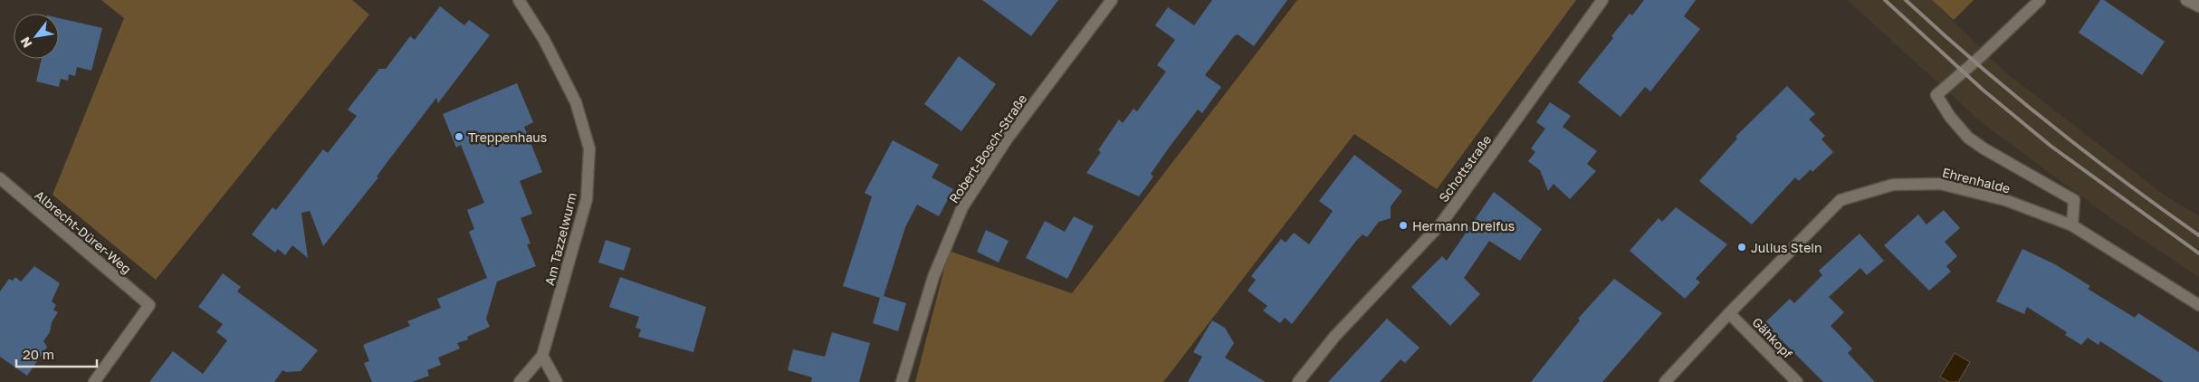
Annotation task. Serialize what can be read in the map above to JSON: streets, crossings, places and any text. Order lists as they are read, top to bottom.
{
  "streets": {
    "street": [
      "Robert-Bosch-Straße",
      "Schottstraße",
      "Ehrenhalde",
      "Albrecht-Dürer-Weg",
      "Am Tazzelwurm",
      "Gähkopf"
    ]
  },
  "crossings": [
    ["Ehrenhalde", "Gähkopf"]
  ],
  "places": ["Treppenhaus", "Hermann Dreifus", "Julius Stein"],
  "scale_bar": "20 m",
  "north": "bottom left"
}
